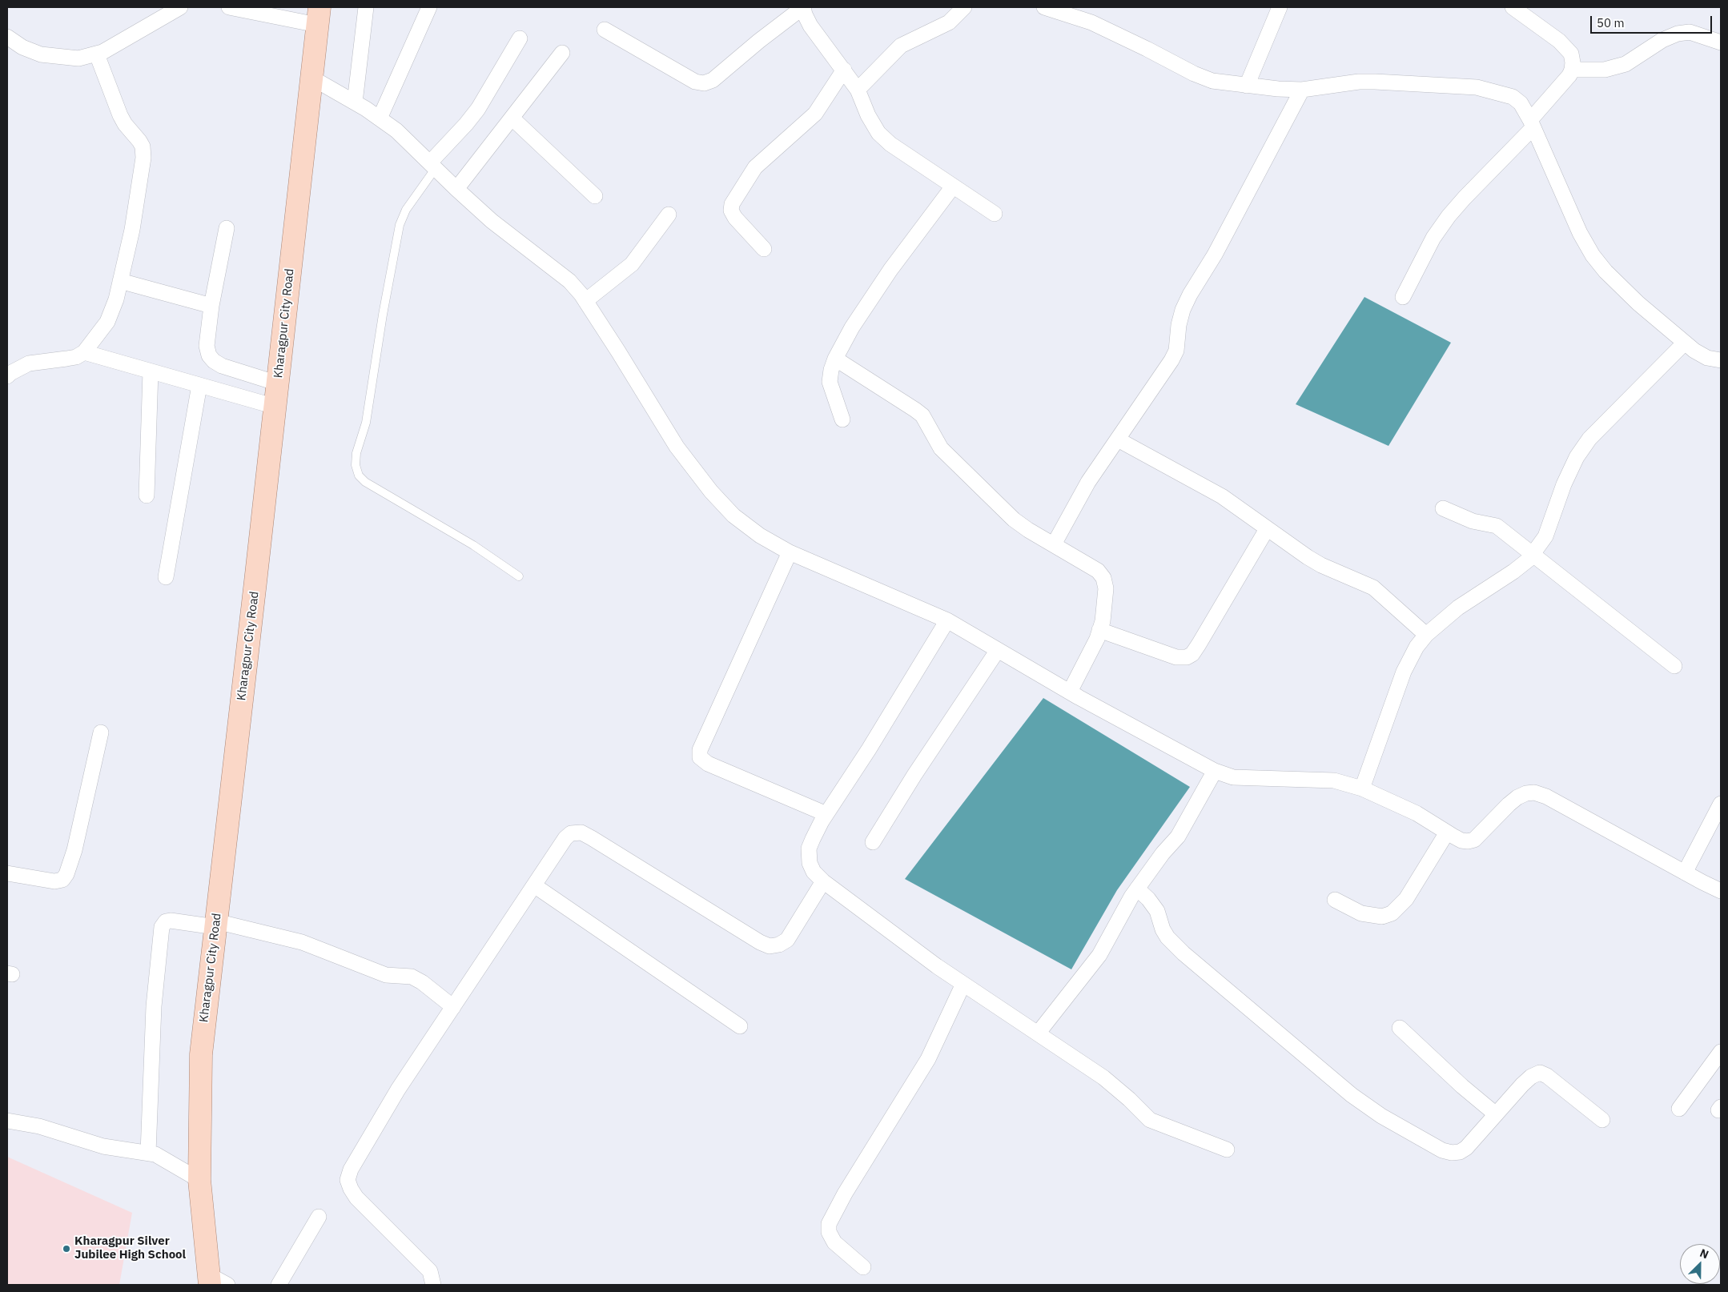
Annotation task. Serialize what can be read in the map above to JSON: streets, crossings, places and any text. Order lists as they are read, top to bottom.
{
  "streets": {
    "main road": ["Kharagpur City Road"]
  },
  "places": ["Kharagpur Silver Jubilee High School"],
  "scale_bar": "50 m",
  "north": "top right"
}
